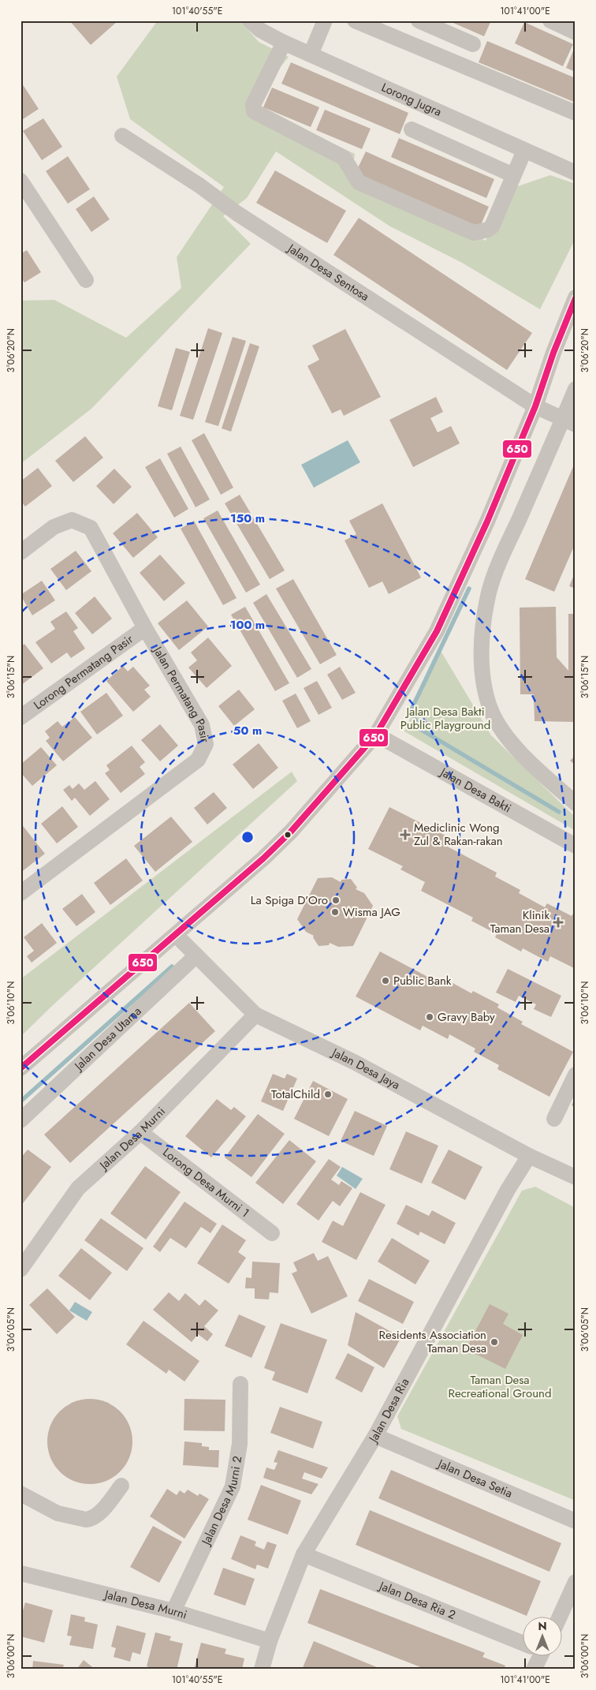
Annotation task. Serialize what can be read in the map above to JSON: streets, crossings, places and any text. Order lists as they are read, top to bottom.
{
  "streets": {
    "street": [
      "Lorong Jugra",
      "Jalan Desa Sentosa",
      "Lorong Permatang Pasir",
      "Jalan Permatang Pasir",
      "Jalan Desa Bakti",
      "Jalan Desa Utama",
      "Jalan Desa Jaya",
      "Jalan Desa Murni",
      "Lorong Desa Murni 1",
      "Jalan Desa Ria",
      "Jalan Desa Setia",
      "Jalan Desa Murni 2",
      "Jalan Desa Ria 2"
    ]
  },
  "crossings": [
    ["Lorong Permatang Pasir", "Jalan Permatang Pasir"],
    ["Jalan Desa Utama", "Jalan Desa Jaya"],
    ["Jalan Desa Jaya", "Jalan Desa Murni"],
    ["Jalan Desa Jaya", "Jalan Desa Ria"],
    ["Jalan Desa Murni", "Lorong Desa Murni 1"],
    ["Jalan Desa Murni", "Jalan Desa Ria"],
    ["Jalan Desa Murni", "Jalan Desa Murni 2"],
    ["Jalan Desa Ria", "Jalan Desa Setia"],
    ["Jalan Desa Ria", "Jalan Desa Ria 2"]
  ],
  "parks": ["Jalan Desa Bakti Public Playground", "Taman Desa Recreational Ground"],
  "places": {
    "health": ["Mediclinic Wong Zul & Rakan-rakan", "Klinik Taman Desa"],
    "other": [
      "La Spiga D’Oro",
      "Wisma JAG",
      "Public Bank",
      "Gravy Baby",
      "TotalChild",
      "Residents Association Taman Desa"
    ]
  },
  "lines": ["transit line 650"],
  "north": "top",
  "coordinates": [
    "101°40'55\"E",
    "101°41'00\"E",
    "3°06'20\"N",
    "3°06'15\"N",
    "3°06'10\"N",
    "3°06'05\"N",
    "3°06'00\"N"
  ],
  "rings": ["150 m", "100 m", "50 m"]
}
